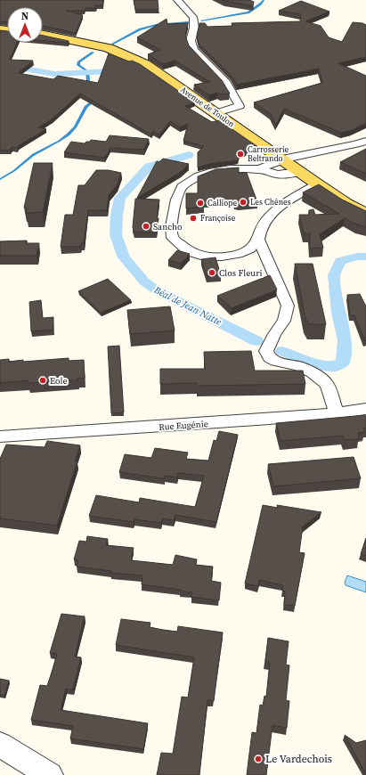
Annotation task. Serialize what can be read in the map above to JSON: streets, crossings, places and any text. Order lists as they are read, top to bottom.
{
  "streets": {
    "main road": ["Avenue de Toulon"],
    "street": ["Rue Eugénie"]
  },
  "water": ["Béal de Jean Natte"],
  "places": [
    "Carrosserie Beltrando",
    "Les Chênes",
    "Calliope",
    "Françoise",
    "Sancho",
    "Clos Fleuri",
    "Eole",
    "Le Vardechois"
  ],
  "north": "top"
}
